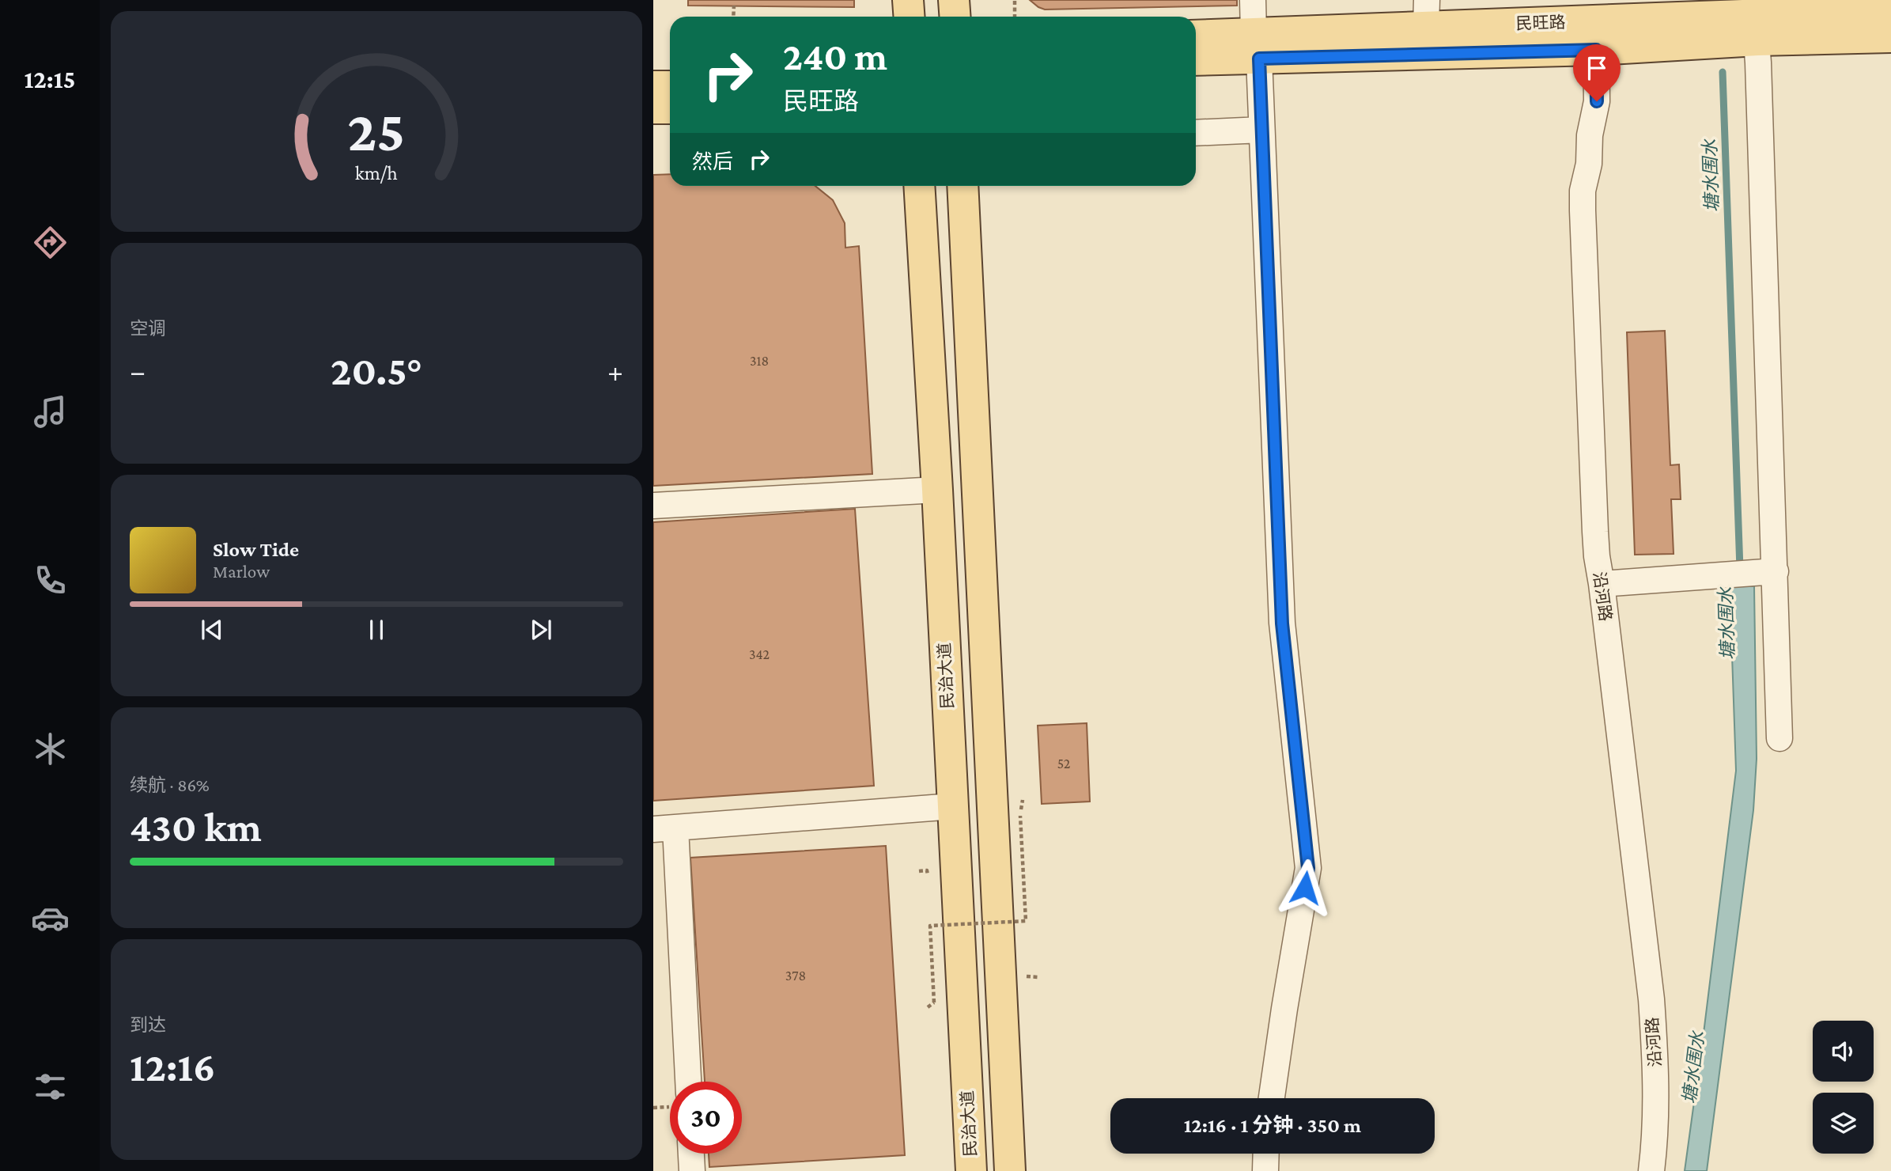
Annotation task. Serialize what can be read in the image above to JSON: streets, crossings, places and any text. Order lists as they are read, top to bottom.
{
  "streets": {
    "main road": ["民旺路", "民治大道"],
    "street": ["沿河路"]
  },
  "crossings": [
    ["民旺路", "沿河路"]
  ],
  "water": ["塘水围水"],
  "house_numbers": [
    "318",
    "342",
    "52",
    "378"
  ],
  "page": {
    "tabs": "12:15",
    "turn": ["240 m", "民旺路"],
    "then": "然后",
    "tile": [
      "空调",
      ["续航 · 86%", "430 km"],
      ["到达", "12:16"]
    ],
    "heat": ["−", "20.5°", "+"],
    "song": ["Slow Tide", "Marlow"],
    "limit": "30",
    "trip": "12:16 · 1 分钟 · 350 m",
    "gauge": ["25", "km/h"]
  }
}
